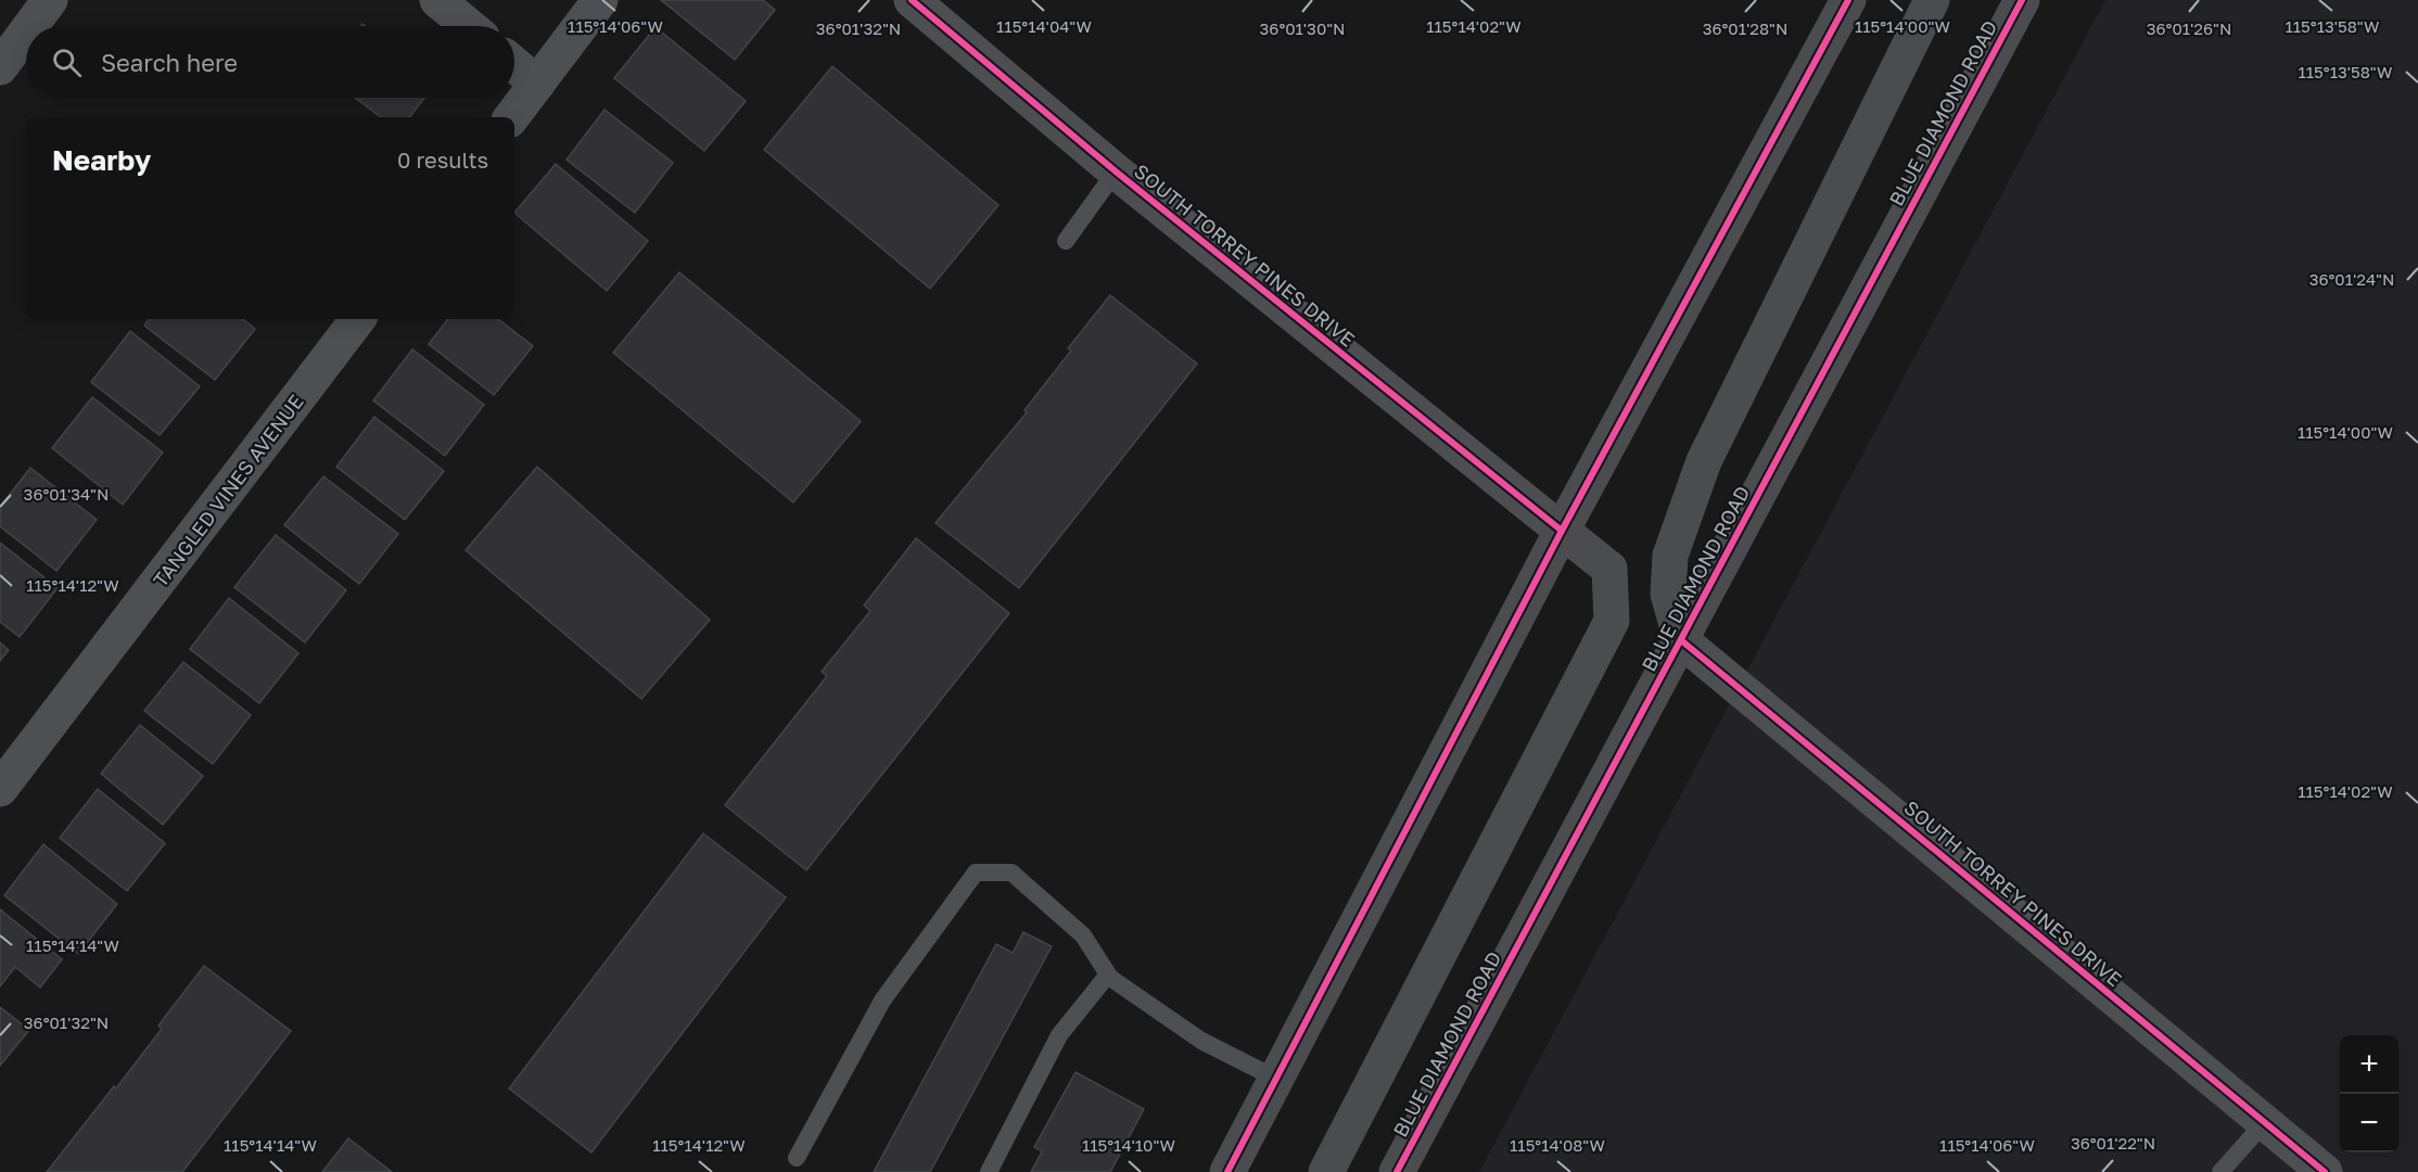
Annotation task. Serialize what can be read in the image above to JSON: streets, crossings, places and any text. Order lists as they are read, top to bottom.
{
  "streets": {
    "highway": ["BLUE DIAMOND ROAD"],
    "street": ["SOUTH TORREY PINES DRIVE", "TANGLED VINES AVENUE"]
  },
  "crossings": [
    ["BLUE DIAMOND ROAD", "SOUTH TORREY PINES DRIVE"]
  ],
  "page": {
    "search": "Search here",
    "heading": ["Nearby", "0 results"],
    "map_buttons": ["+", "−"]
  },
  "coordinates": [
    "115°14'06\"W",
    "115°14'04\"W",
    "115°14'02\"W",
    "115°14'00\"W",
    "115°13'58\"W",
    "36°01'32\"N",
    "36°01'30\"N",
    "36°01'28\"N",
    "36°01'26\"N",
    "36°01'24\"N",
    "36°01'34\"N",
    "115°14'12\"W",
    "115°14'14\"W",
    "36°01'22\"N",
    "115°14'10\"W",
    "115°14'08\"W"
  ]
}
